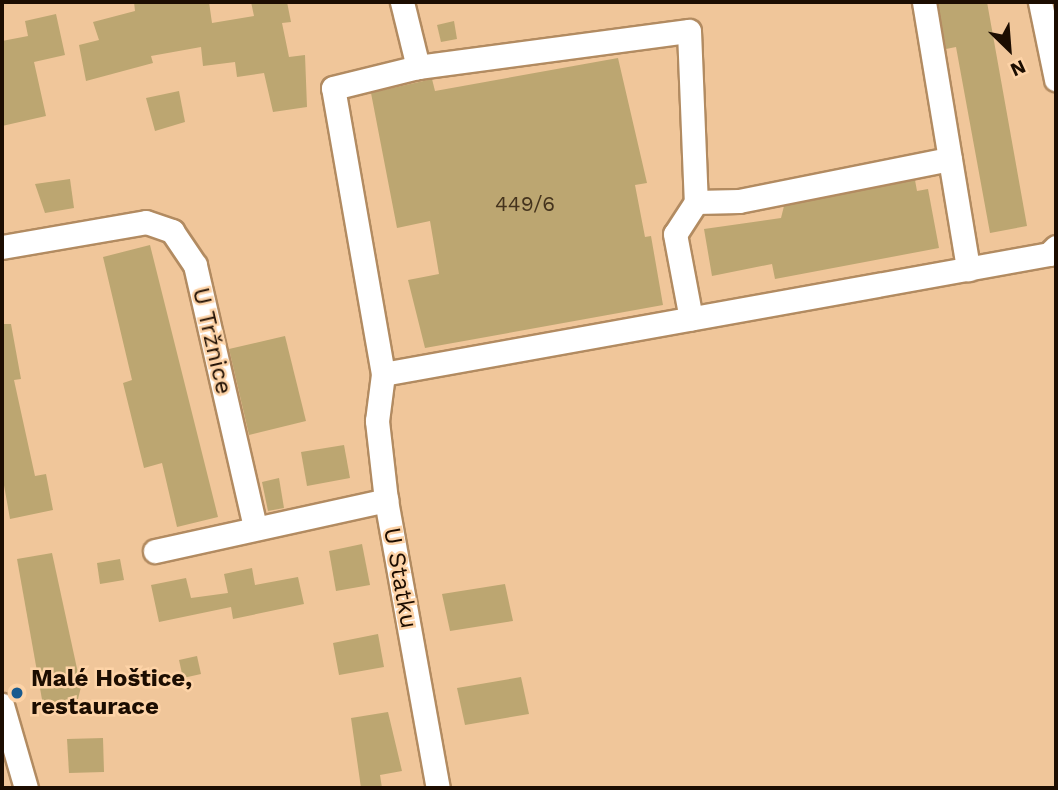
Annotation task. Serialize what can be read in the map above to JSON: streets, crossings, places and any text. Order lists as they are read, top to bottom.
{
  "streets": {
    "street": ["U Tržnice", "U Statku"]
  },
  "crossings": [
    ["U Tržnice", "U Statku"]
  ],
  "places": ["Malé Hoštice, restaurace"],
  "house_numbers": ["449/6"],
  "north": "bottom right"
}
